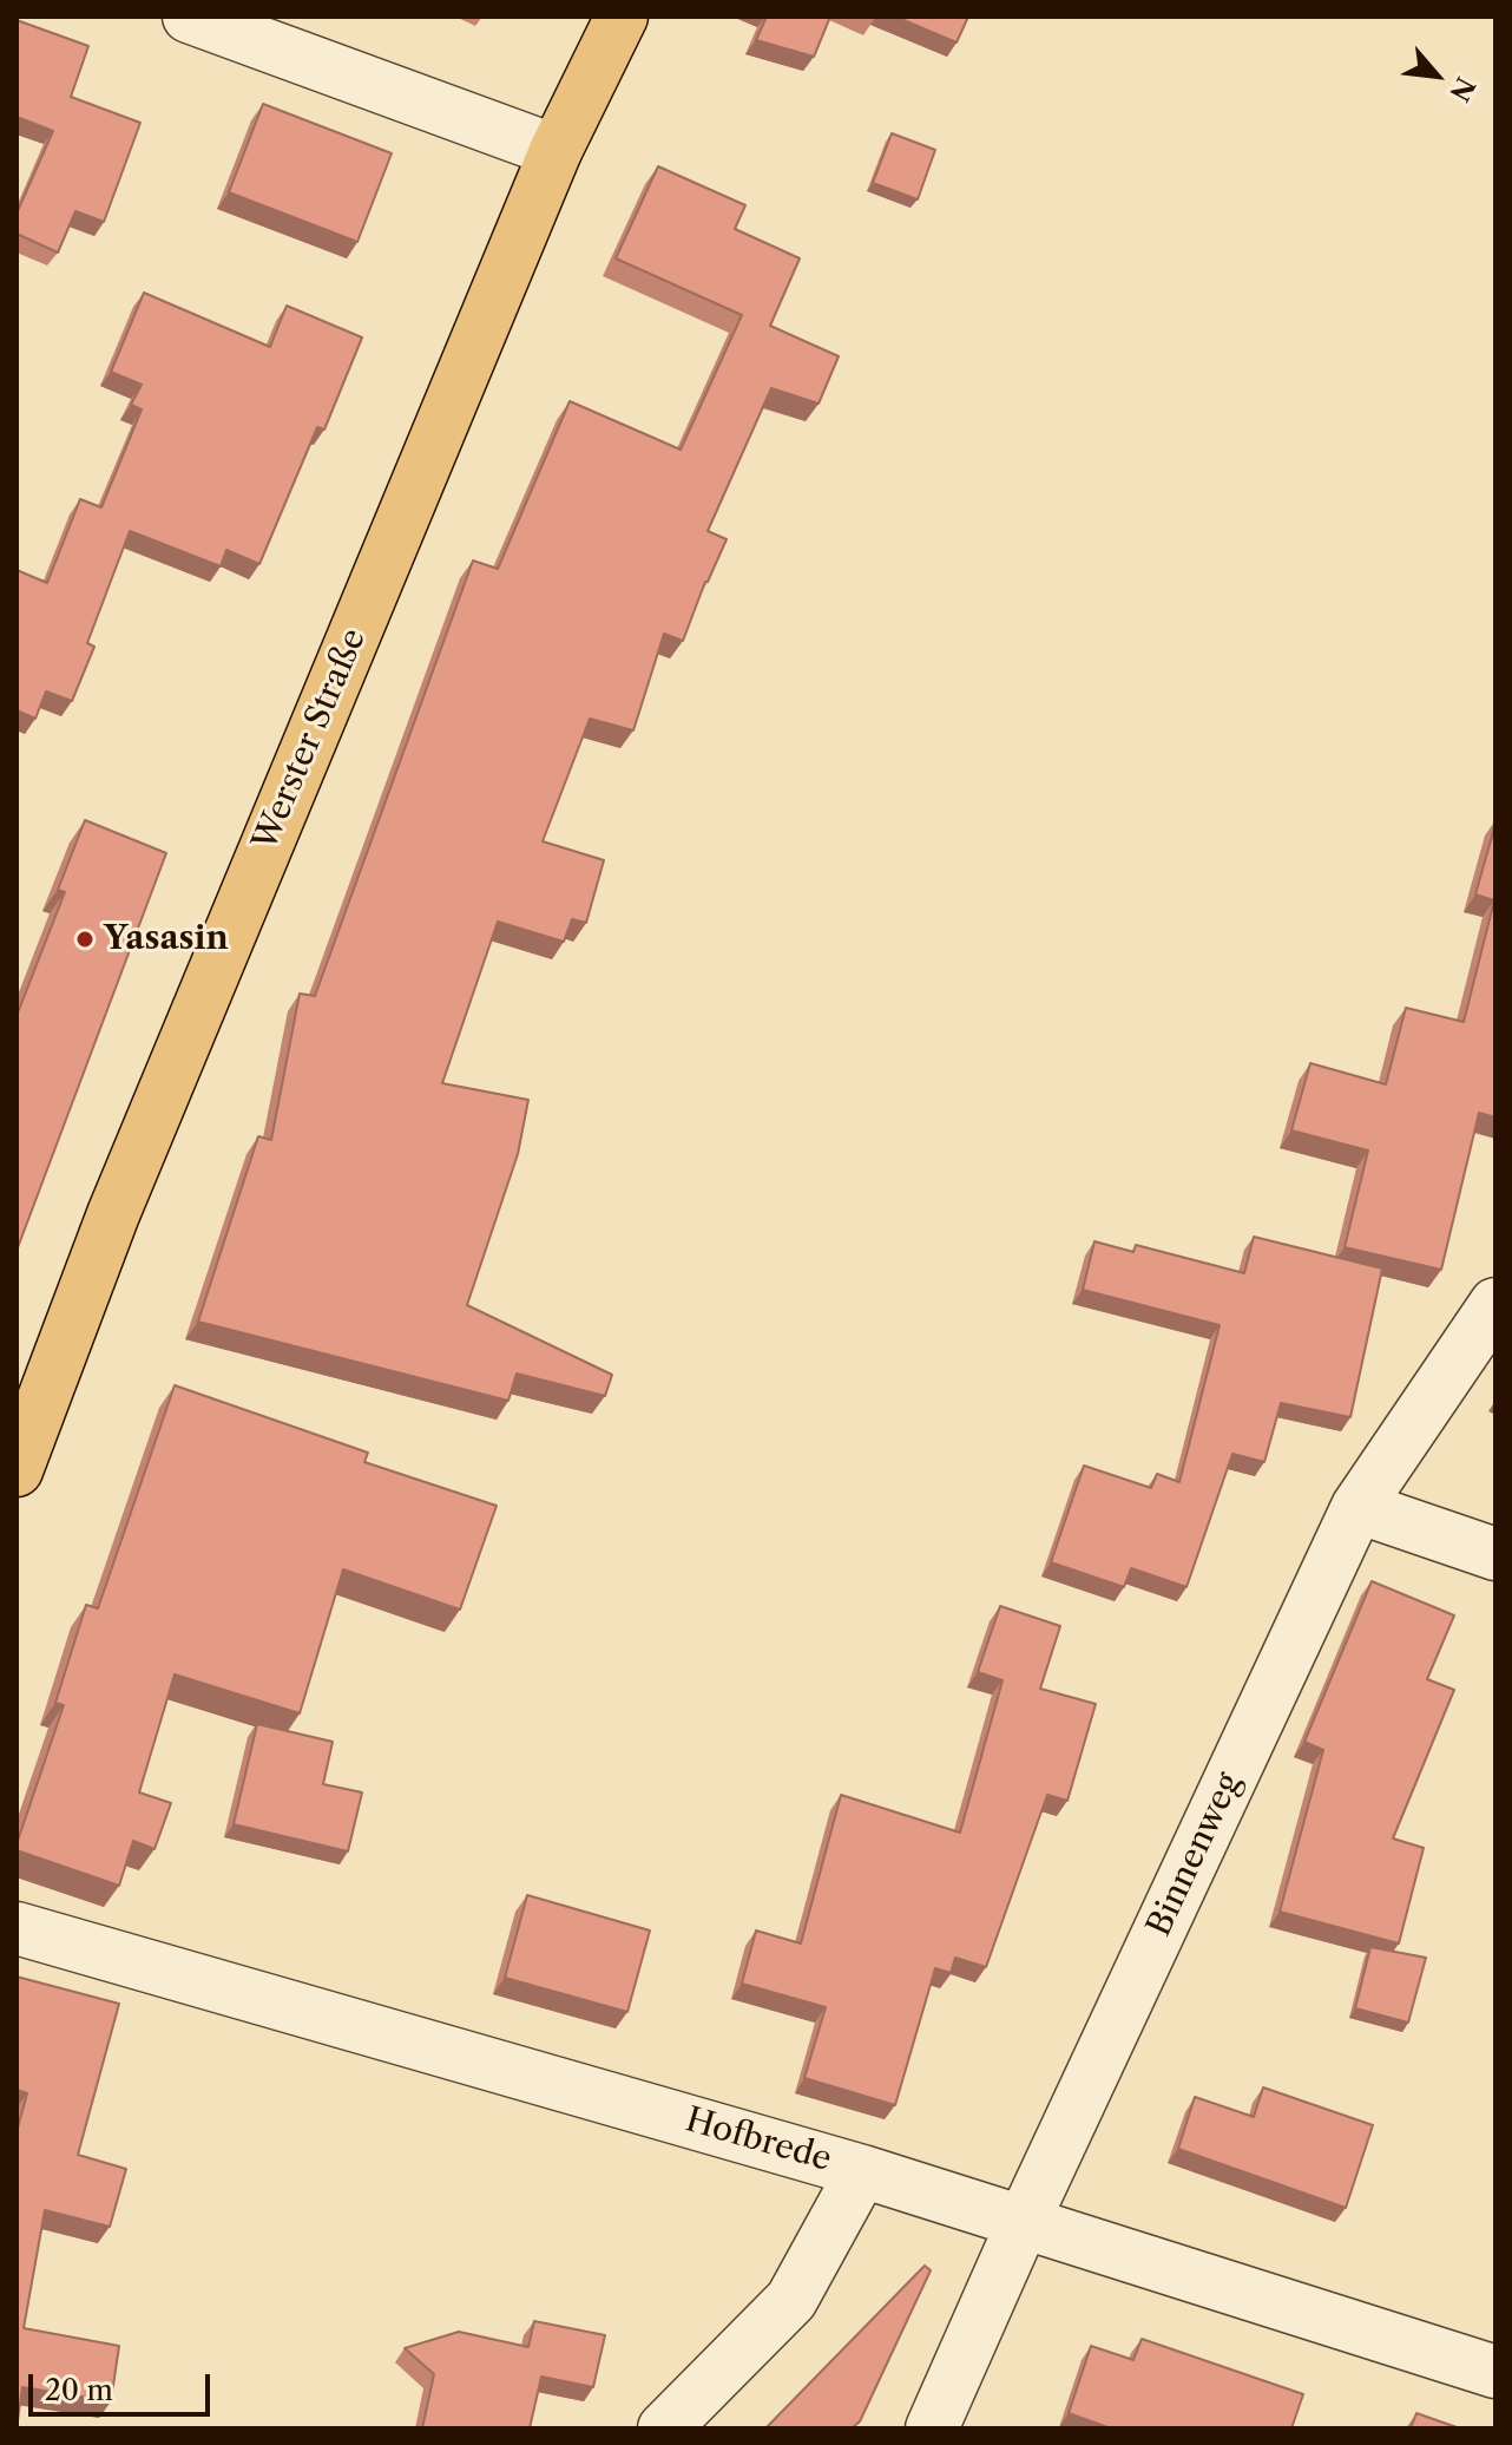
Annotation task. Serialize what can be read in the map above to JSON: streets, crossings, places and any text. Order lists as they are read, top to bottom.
{
  "streets": {
    "main road": ["Werster Straße"],
    "street": ["Binnenweg", "Hofbrede"]
  },
  "crossings": [
    ["Binnenweg", "Hofbrede"]
  ],
  "places": ["Yasasin"],
  "scale_bar": "20 m",
  "north": "bottom right"
}
